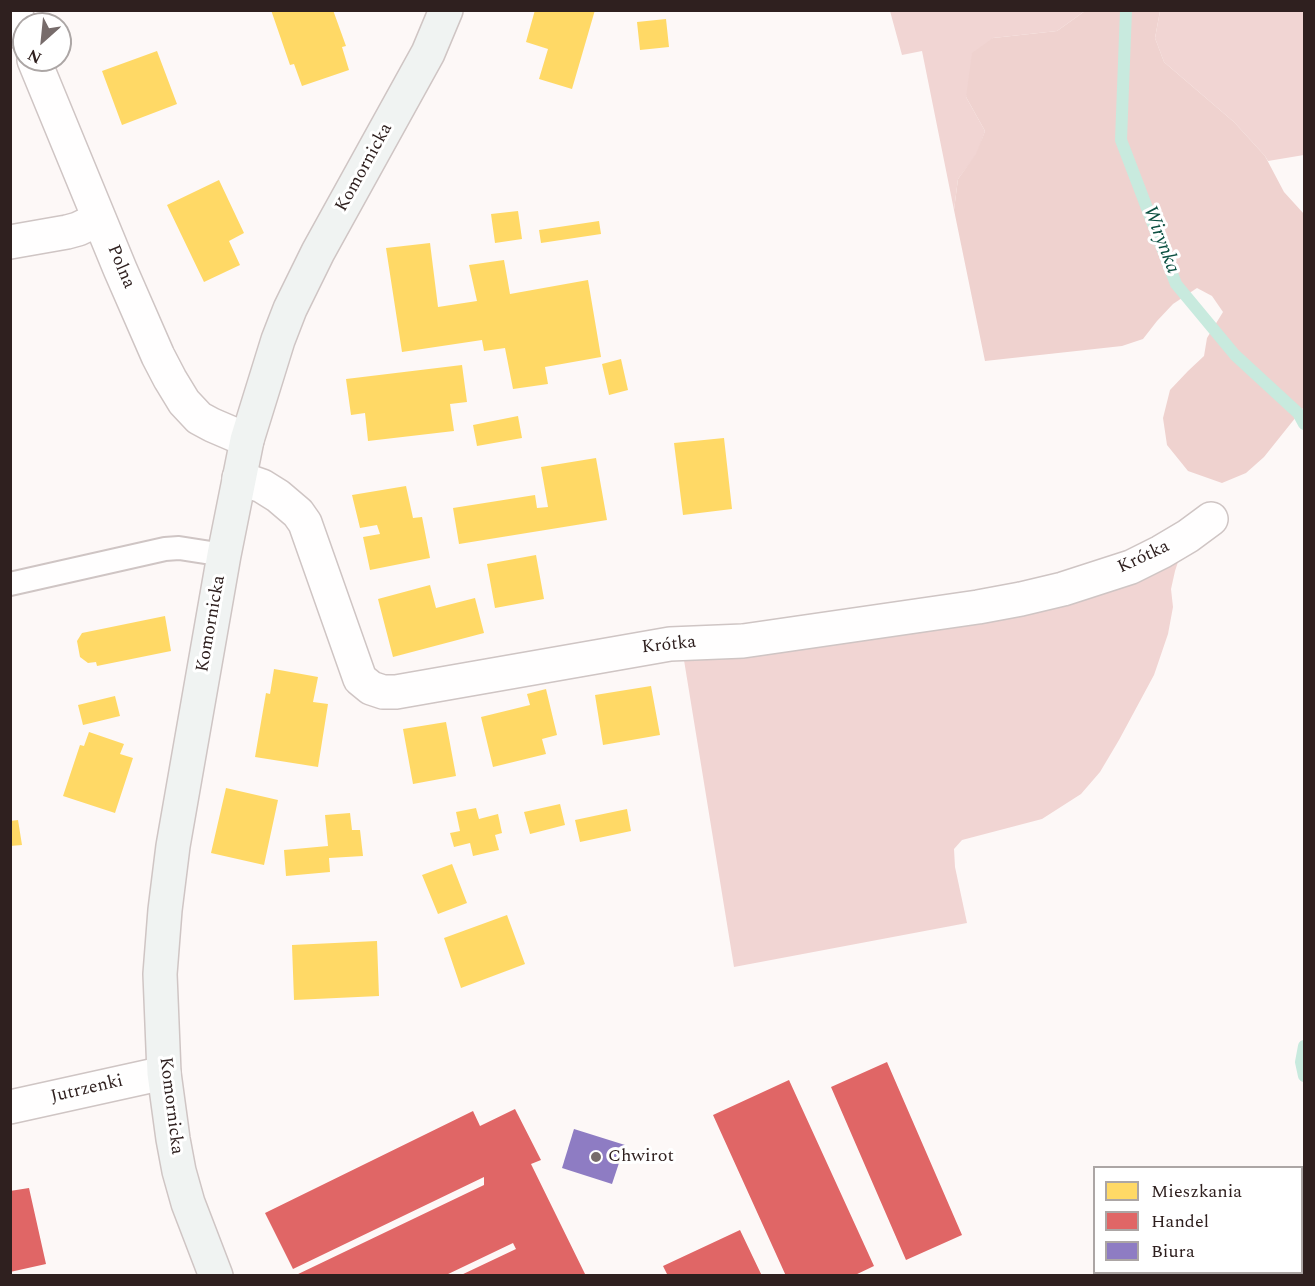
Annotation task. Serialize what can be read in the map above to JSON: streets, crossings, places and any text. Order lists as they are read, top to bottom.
{
  "streets": {
    "street": [
      "Komornicka",
      "Polna",
      "Krótka",
      "Jutrzenki"
    ]
  },
  "crossings": [
    ["Komornicka", "Polna"],
    ["Komornicka", "Krótka"],
    ["Komornicka", "Jutrzenki"]
  ],
  "water": ["Wirynka"],
  "places": ["Chwirot"],
  "legend": ["Mieszkania", "Handel", "Biura"],
  "north": "bottom left"
}
